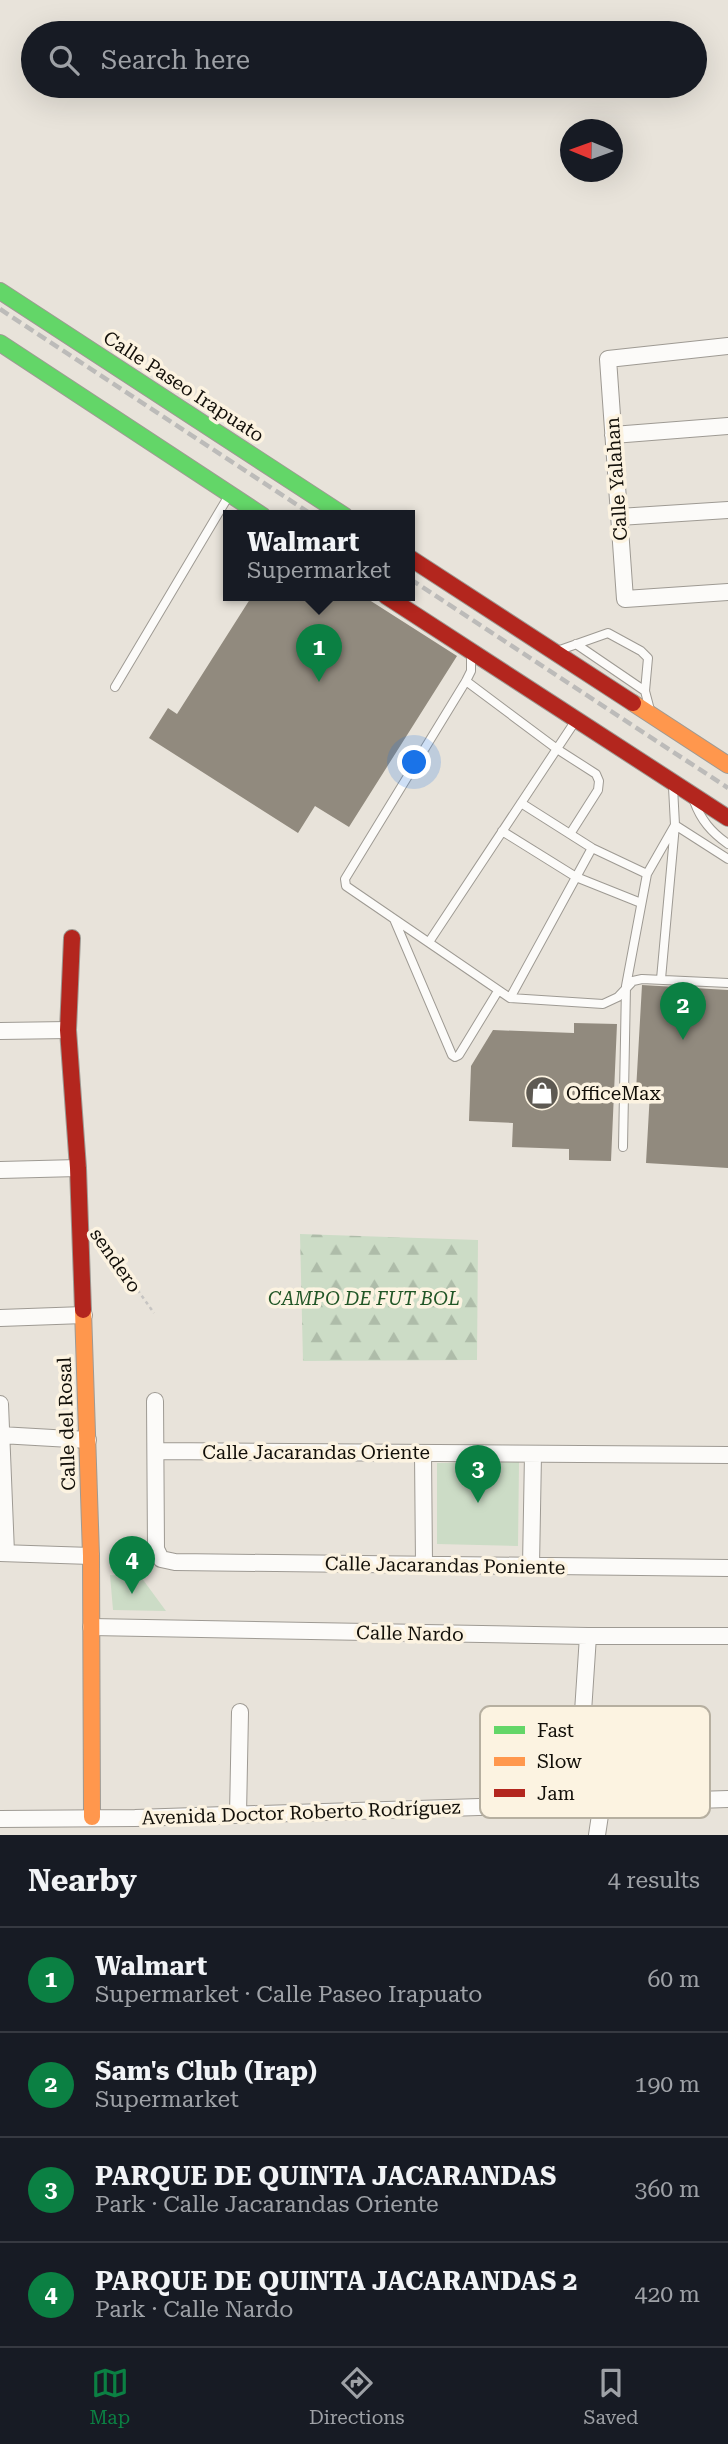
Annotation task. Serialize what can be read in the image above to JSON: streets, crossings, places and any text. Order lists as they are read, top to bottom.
{
  "streets": {
    "main road": ["Calle Paseo Irapuato", "Calle del Rosal"],
    "street": [
      "Calle Yalahan",
      "Calle Jacarandas Oriente",
      "Calle Jacarandas Poniente",
      "Calle Nardo",
      "Avenida Doctor Roberto Rodríguez"
    ],
    "path": ["sendero"]
  },
  "crossings": [
    ["Calle del Rosal", "Calle Nardo"],
    ["Calle del Rosal", "Avenida Doctor Roberto Rodríguez"],
    ["Calle Jacarandas Oriente", "Calle Jacarandas Poniente"]
  ],
  "parks": ["CAMPO DE FUT BOL"],
  "places": {
    "shop": ["OfficeMax"]
  },
  "legend": ["Fast", "Slow", "Jam"],
  "north": "left",
  "page": {
    "search": "Search here",
    "popup": ["Walmart", "Supermarket"],
    "pins": [
      "1",
      "2",
      "3",
      "4"
    ],
    "heading": ["Nearby", "4 results"],
    "list": [
      {
        "mark": "1",
        "name": "Walmart",
        "note": "Supermarket · Calle Paseo Irapuato",
        "value": "60 m"
      },
      {
        "mark": "2",
        "name": "Sam's Club (Irap)",
        "note": "Supermarket",
        "value": "190 m"
      },
      {
        "mark": "3",
        "name": "PARQUE DE QUINTA JACARANDAS",
        "note": "Park · Calle Jacarandas Oriente",
        "value": "360 m"
      },
      {
        "mark": "4",
        "name": "PARQUE DE QUINTA JACARANDAS 2",
        "note": "Park · Calle Nardo",
        "value": "420 m"
      }
    ],
    "nav": ["Map", "Directions", "Saved"]
  }
}
